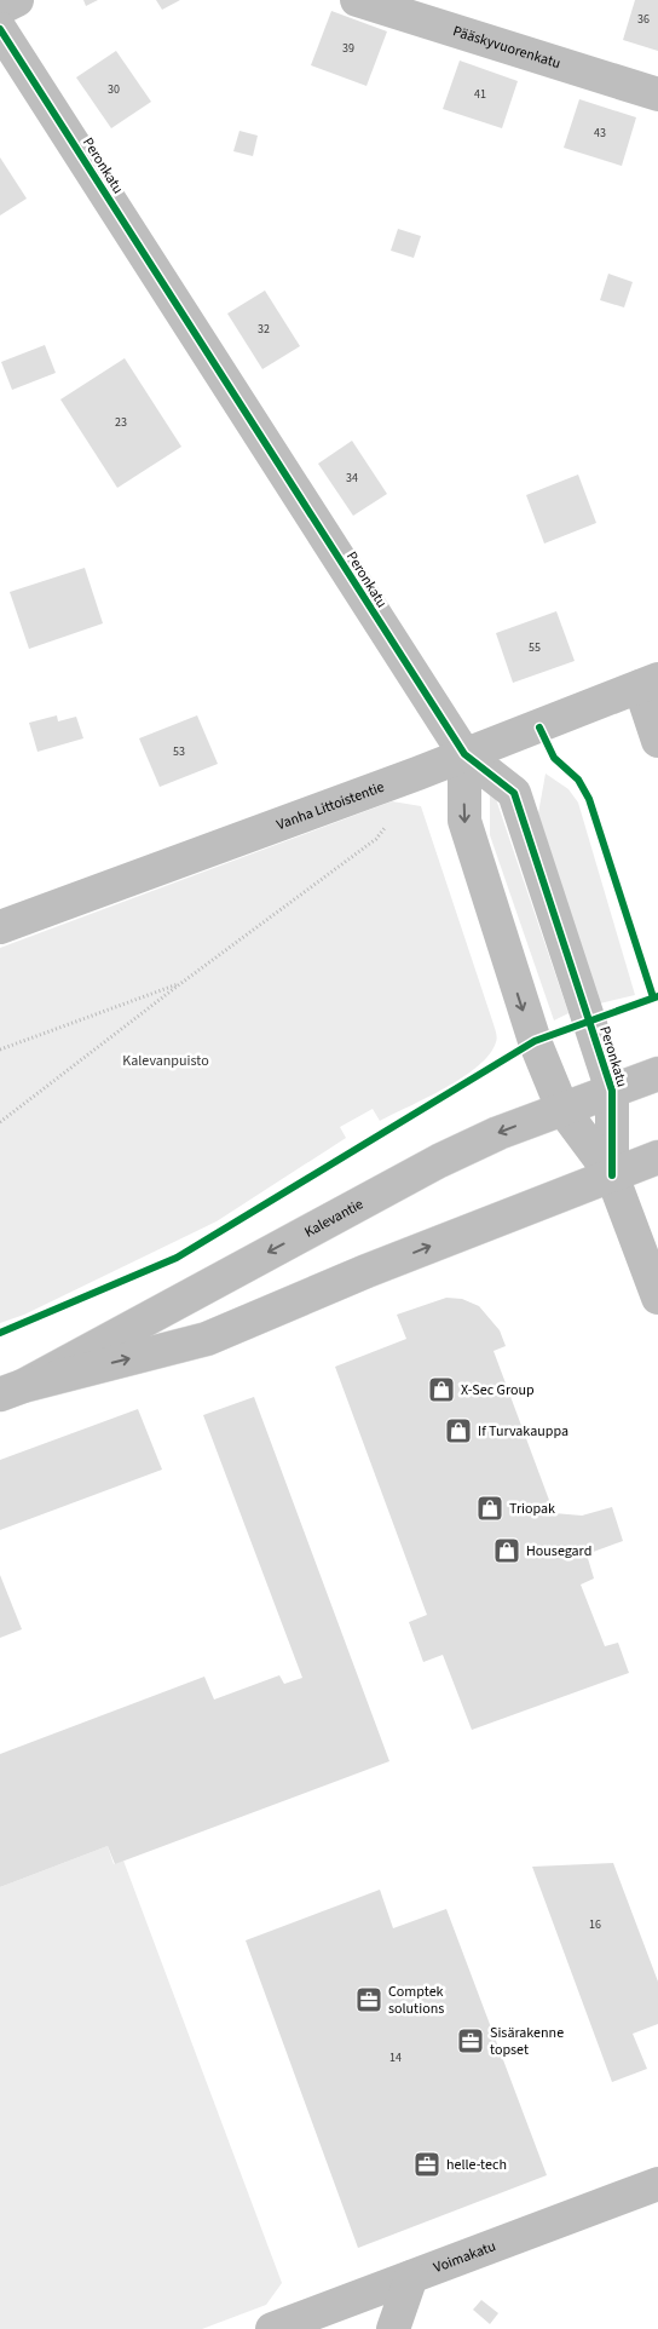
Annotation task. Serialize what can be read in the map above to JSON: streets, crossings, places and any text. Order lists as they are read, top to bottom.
{
  "streets": {
    "street": [
      "Pääskyvuorenkatu",
      "Peronkatu",
      "Vanha Littoistentie",
      "Kalevantie",
      "Voimakatu"
    ]
  },
  "crossings": [
    ["Peronkatu", "Vanha Littoistentie"],
    ["Peronkatu", "Kalevantie"]
  ],
  "parks": ["Kalevanpuisto"],
  "places": {
    "shop": [
      "X-Sec Group",
      "If Turvakauppa",
      "Triopak",
      "Housegard"
    ],
    "office": ["Comptek solutions", "Sisärakenne topset", "helle-tech"]
  },
  "house_numbers": [
    "36",
    "39",
    "30",
    "41",
    "43",
    "32",
    "23",
    "34",
    "55",
    "53",
    "16",
    "14"
  ]
}
